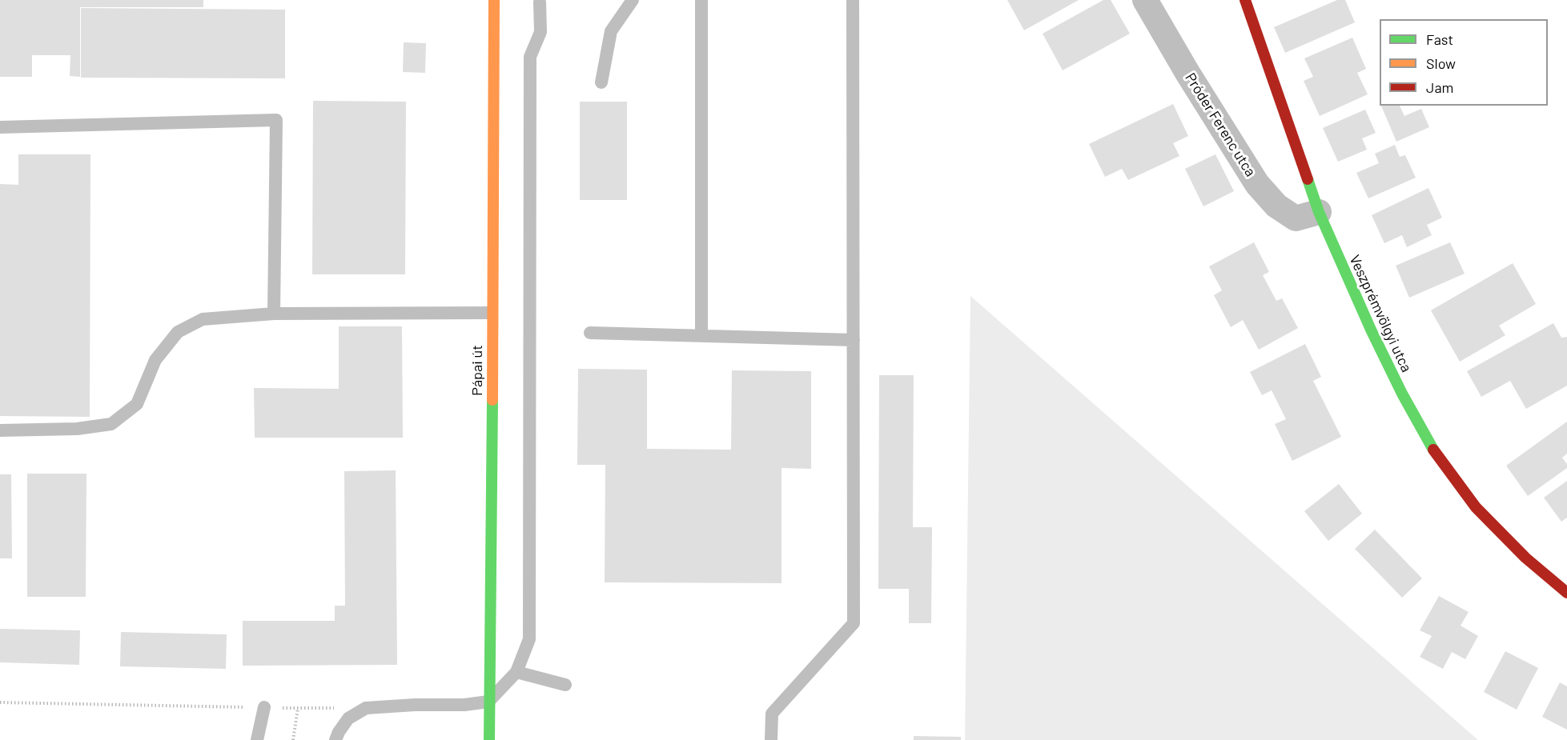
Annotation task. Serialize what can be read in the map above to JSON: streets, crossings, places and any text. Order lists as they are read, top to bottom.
{
  "streets": {
    "main road": ["Veszprémvölgyi utca", "Pápai út"],
    "street": ["Próder Ferenc utca"]
  },
  "crossings": [
    ["Próder Ferenc utca", "Veszprémvölgyi utca"]
  ],
  "legend": ["Fast", "Slow", "Jam"]
}
